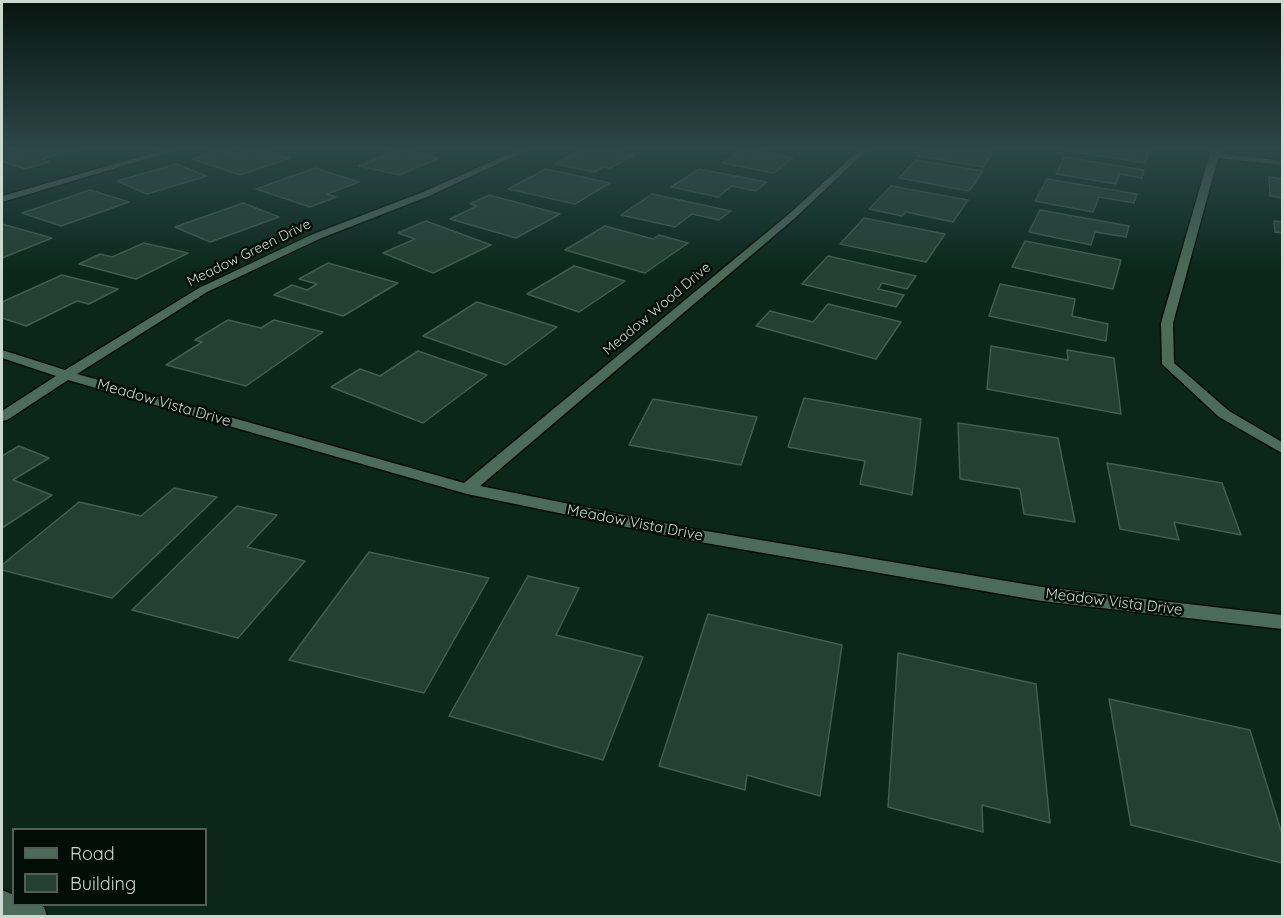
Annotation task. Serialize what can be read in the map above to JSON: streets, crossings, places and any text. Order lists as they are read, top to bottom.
{
  "streets": {
    "street": ["Meadow Green Drive", "Meadow Wood Drive", "Meadow Vista Drive"]
  },
  "crossings": [
    ["Meadow Green Drive", "Meadow Vista Drive"],
    ["Meadow Wood Drive", "Meadow Vista Drive"]
  ],
  "legend": ["Road", "Building"]
}
